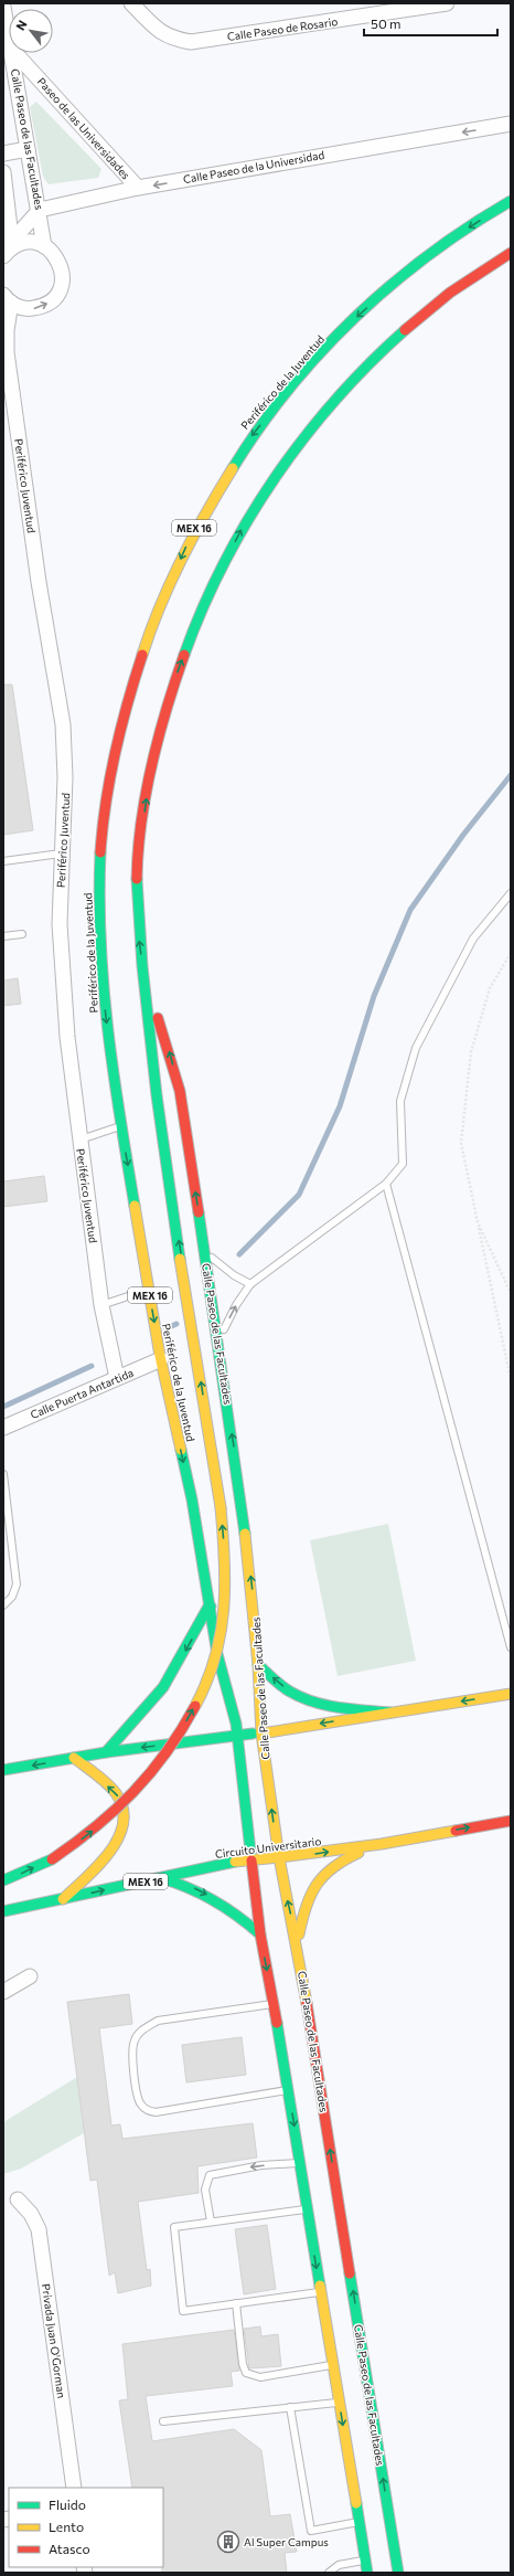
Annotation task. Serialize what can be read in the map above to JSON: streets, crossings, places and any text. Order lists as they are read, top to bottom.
{
  "streets": {
    "main road": [
      "Calle Paseo de las Facultades",
      "Periférico de la Juventud",
      "MEX 16",
      "Circuito Universitario"
    ],
    "street": [
      "Calle Paseo de Rosario",
      "Paseo de las Universidades",
      "Calle Paseo de la Universidad",
      "Periférico Juventud",
      "Calle Puerta Antartida",
      "Privada Juan O'Gorman"
    ]
  },
  "crossings": [
    ["Paseo de las Universidades", "Calle Paseo de la Universidad"],
    ["Calle Paseo de las Facultades", "Calle Paseo de la Universidad"],
    ["Calle Paseo de las Facultades", "Circuito Universitario"],
    ["Periférico de la Juventud", "MEX 16"],
    ["Periférico de la Juventud", "Calle Puerta Antartida"],
    ["Periférico Juventud", "Calle Puerta Antartida"],
    ["MEX 16", "Circuito Universitario"]
  ],
  "one_way": ["Calle Paseo de las Facultades", "Calle Paseo de la Universidad", "Circuito Universitario"],
  "places": {
    "building": ["Al Super Campus"]
  },
  "legend": ["Fluido", "Lento", "Atasco"],
  "scale_bar": "50 m",
  "north": "top left"
}
